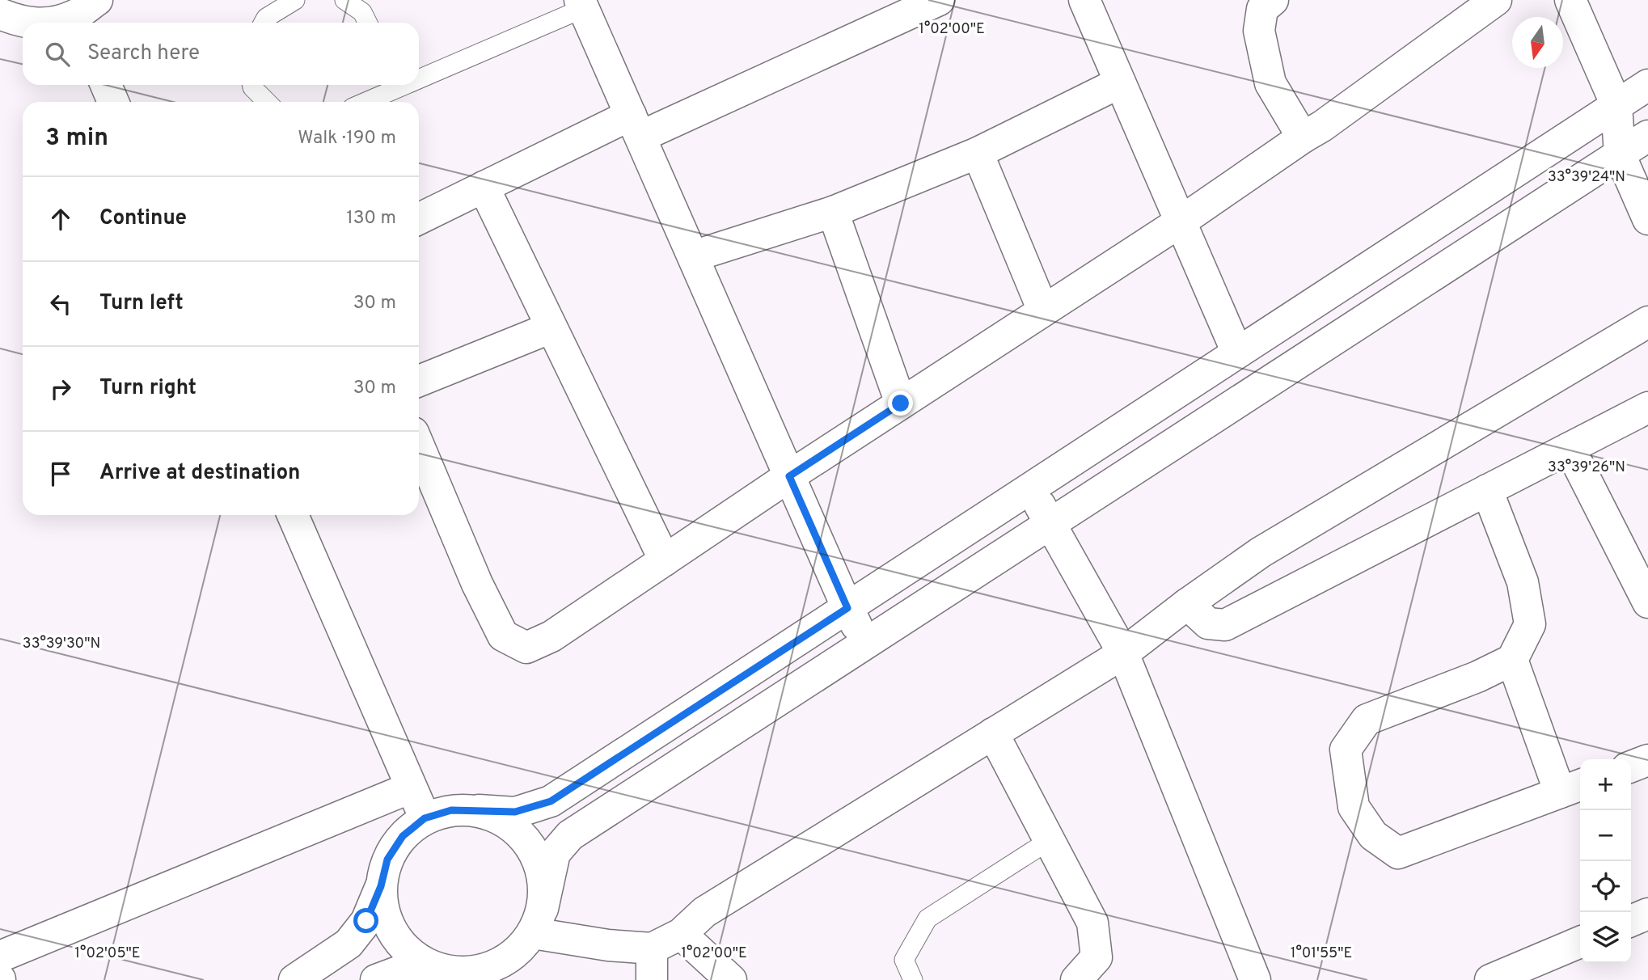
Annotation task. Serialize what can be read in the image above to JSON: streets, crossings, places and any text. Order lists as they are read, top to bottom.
{
  "north": "bottom",
  "page": {
    "search": "Search here",
    "heading": ["3 min", "Walk · 190 m"],
    "list": [
      ["Continue", "130 m"],
      ["Turn left", "30 m"],
      ["Turn right", "30 m"],
      "Arrive at destination"
    ],
    "map_buttons": ["+", "−"]
  },
  "coordinates": [
    "1°02'00\"E",
    "33°39'24\"N",
    "33°39'26\"N",
    "33°39'30\"N",
    "1°02'05\"E",
    "1°01'55\"E"
  ]
}
